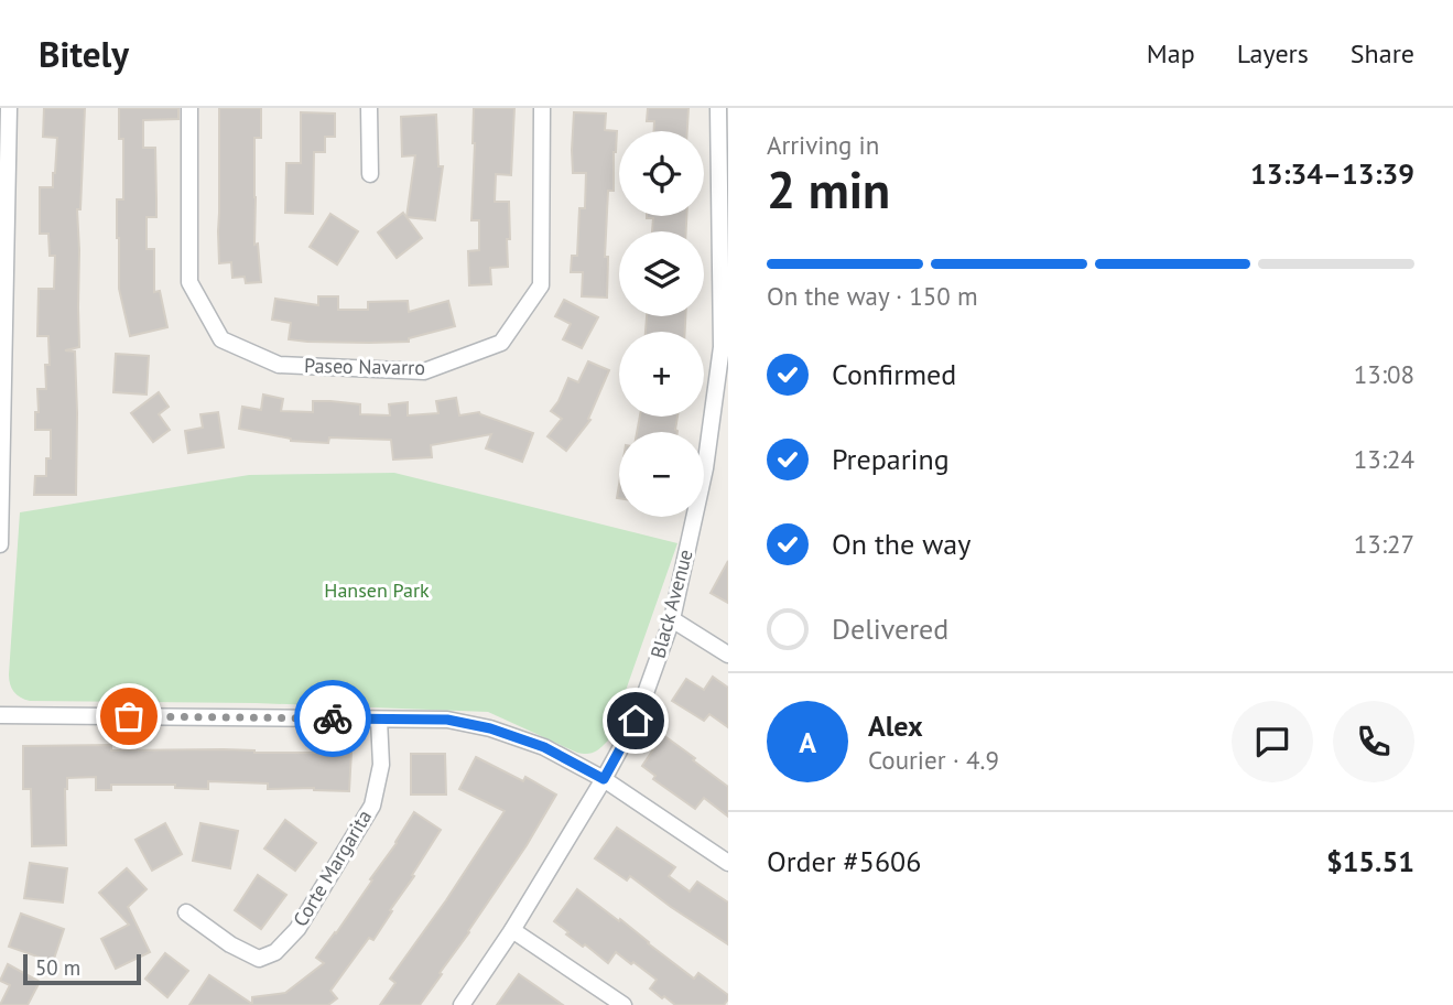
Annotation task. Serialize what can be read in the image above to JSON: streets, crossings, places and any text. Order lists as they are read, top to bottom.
{
  "streets": {
    "street": ["Paseo Navarro", "Black Avenue", "Corte Margarita"]
  },
  "parks": ["Hansen Park"],
  "scale_bar": "50 m",
  "page": {
    "header": "Bitely",
    "nav": ["Map", "Layers", "Share"],
    "heading": ["2 min", "Arriving in", "13:34–13:39"],
    "panel": [
      "Alex",
      "Courier · 4.9",
      "Order #5606",
      "$15.51"
    ],
    "map_buttons": ["+", "−"],
    "bar": "On the way · 150 m",
    "list": [
      ["Confirmed", "13:08"],
      ["Preparing", "13:24"],
      ["On the way", "13:27"],
      "Delivered"
    ],
    "round": "A",
    "scale": "50 m"
  }
}
